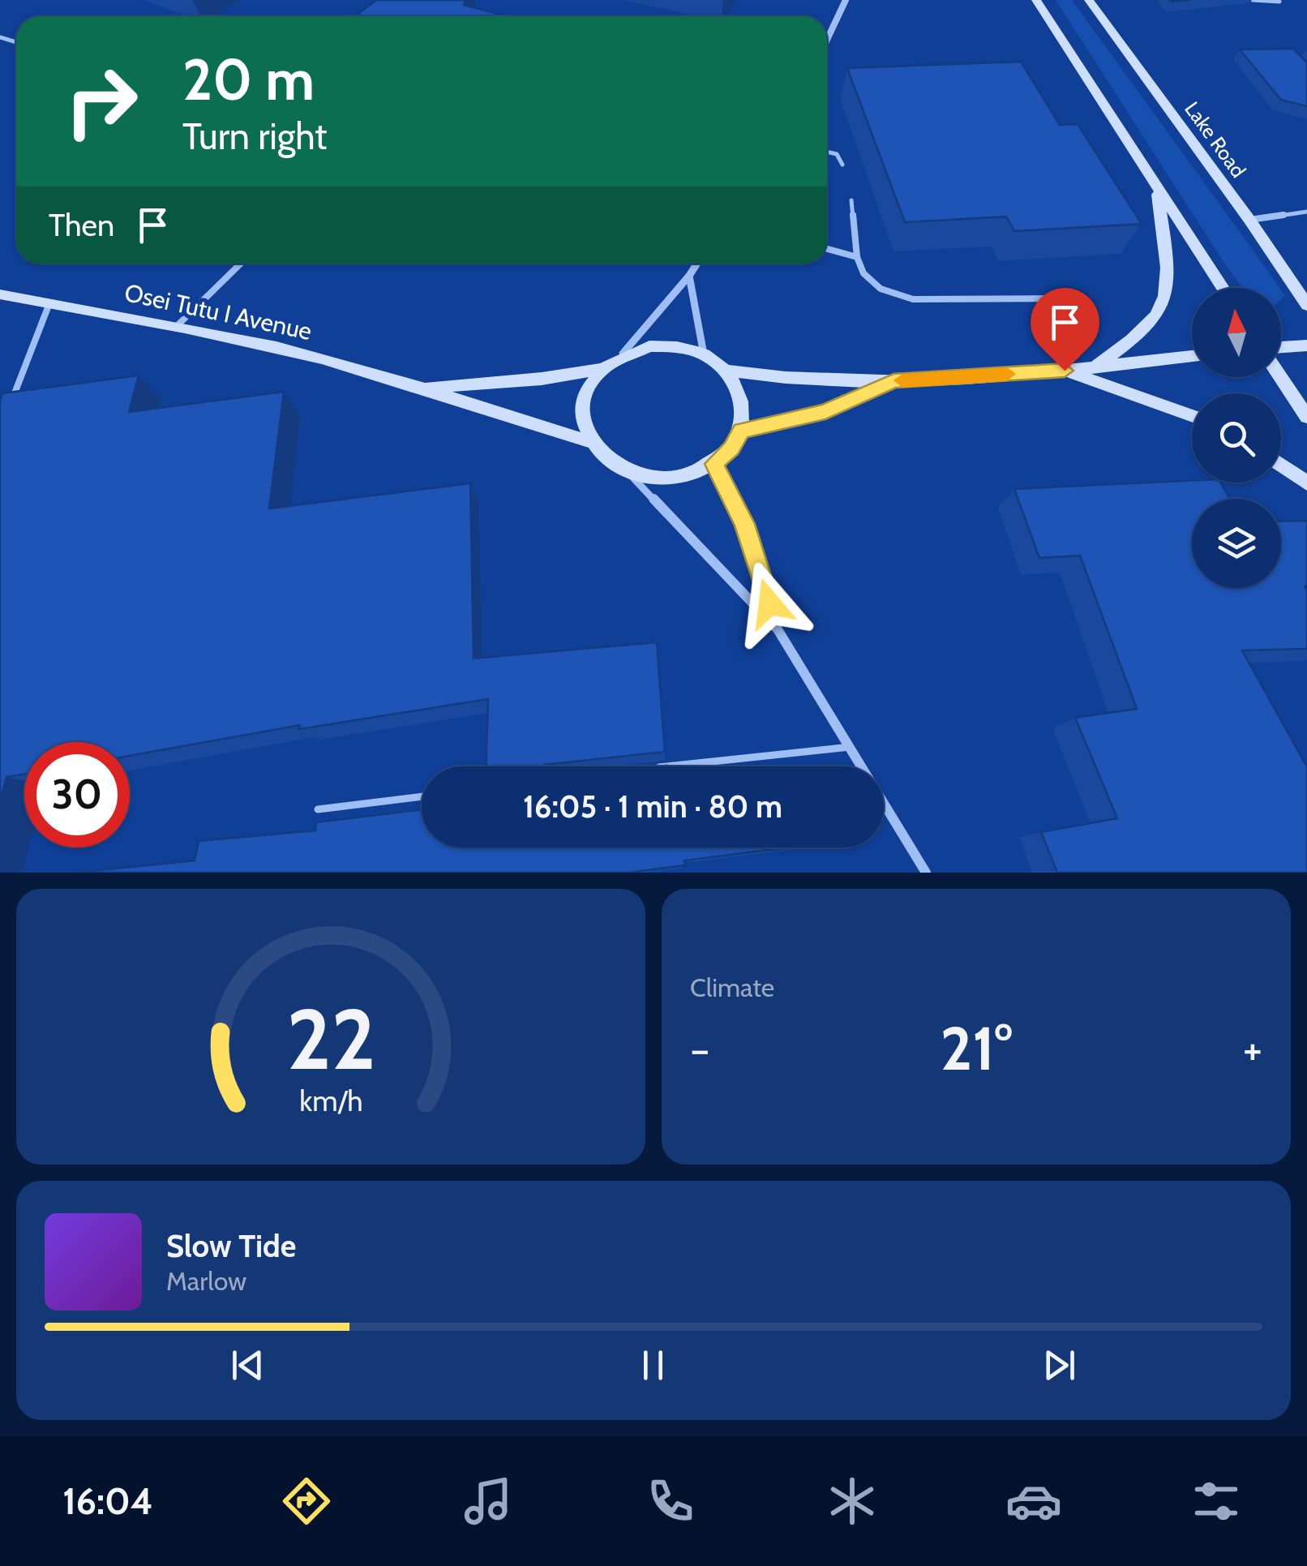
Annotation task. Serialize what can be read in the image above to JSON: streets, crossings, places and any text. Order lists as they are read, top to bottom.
{
  "streets": {
    "street": ["Lake Road", "Osei Tutu I Avenue"]
  },
  "north": "top",
  "page": {
    "turn": ["20 m", "Turn right"],
    "then": "Then",
    "limit": "30",
    "trip": "16:05 · 1 min · 80 m",
    "tile": "Climate",
    "heat": ["−", "21°", "+"],
    "song": ["Slow Tide", "Marlow"],
    "tabs": "16:04",
    "gauge": ["22", "km/h"]
  }
}
